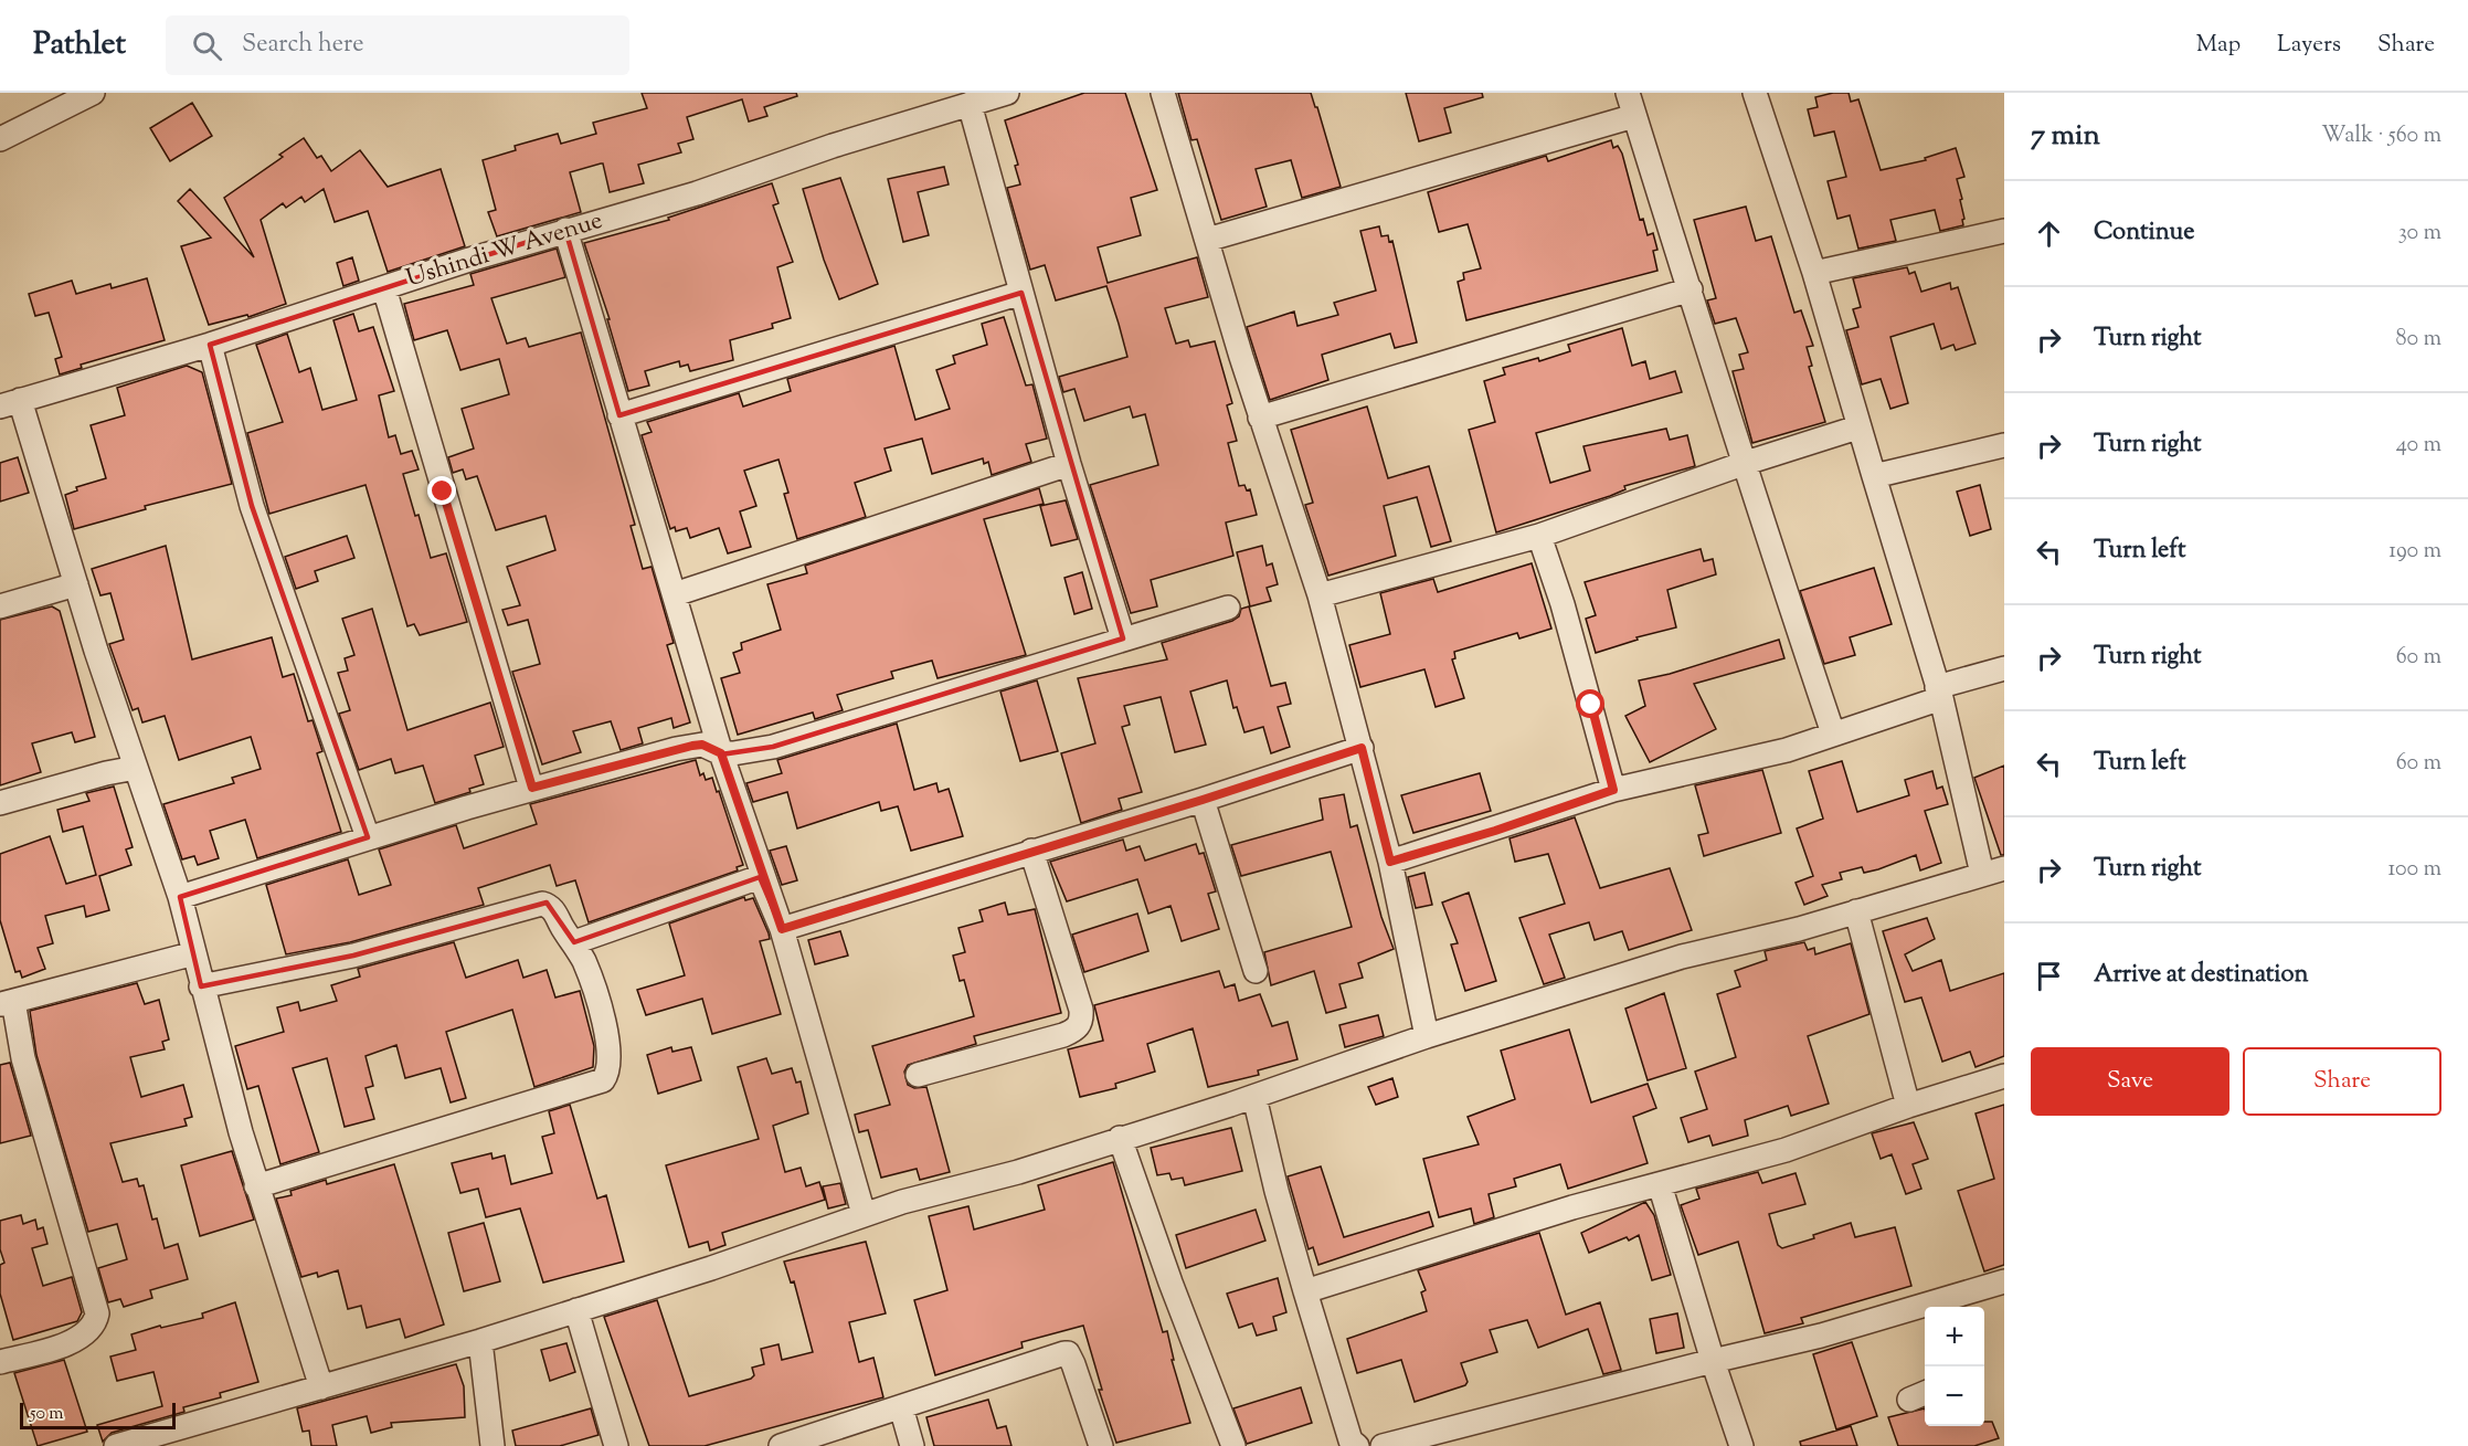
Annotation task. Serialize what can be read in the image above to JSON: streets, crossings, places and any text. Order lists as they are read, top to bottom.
{
  "streets": {
    "street": ["Ushindi W Avenue"]
  },
  "scale_bar": "50 m",
  "page": {
    "header": "Pathlet",
    "search": "Search here",
    "nav": ["Map", "Layers", "Share"],
    "heading": ["7 min", "Walk · 560 m"],
    "list": [
      ["Continue", "30 m"],
      ["Turn right", "80 m"],
      ["Turn right", "40 m"],
      ["Turn left", "190 m"],
      ["Turn right", "60 m"],
      ["Turn left", "60 m"],
      ["Turn right", "100 m"],
      "Arrive at destination"
    ],
    "buttons": ["Save", "Share"],
    "map_buttons": ["+", "−"],
    "scale": "50 m"
  }
}
